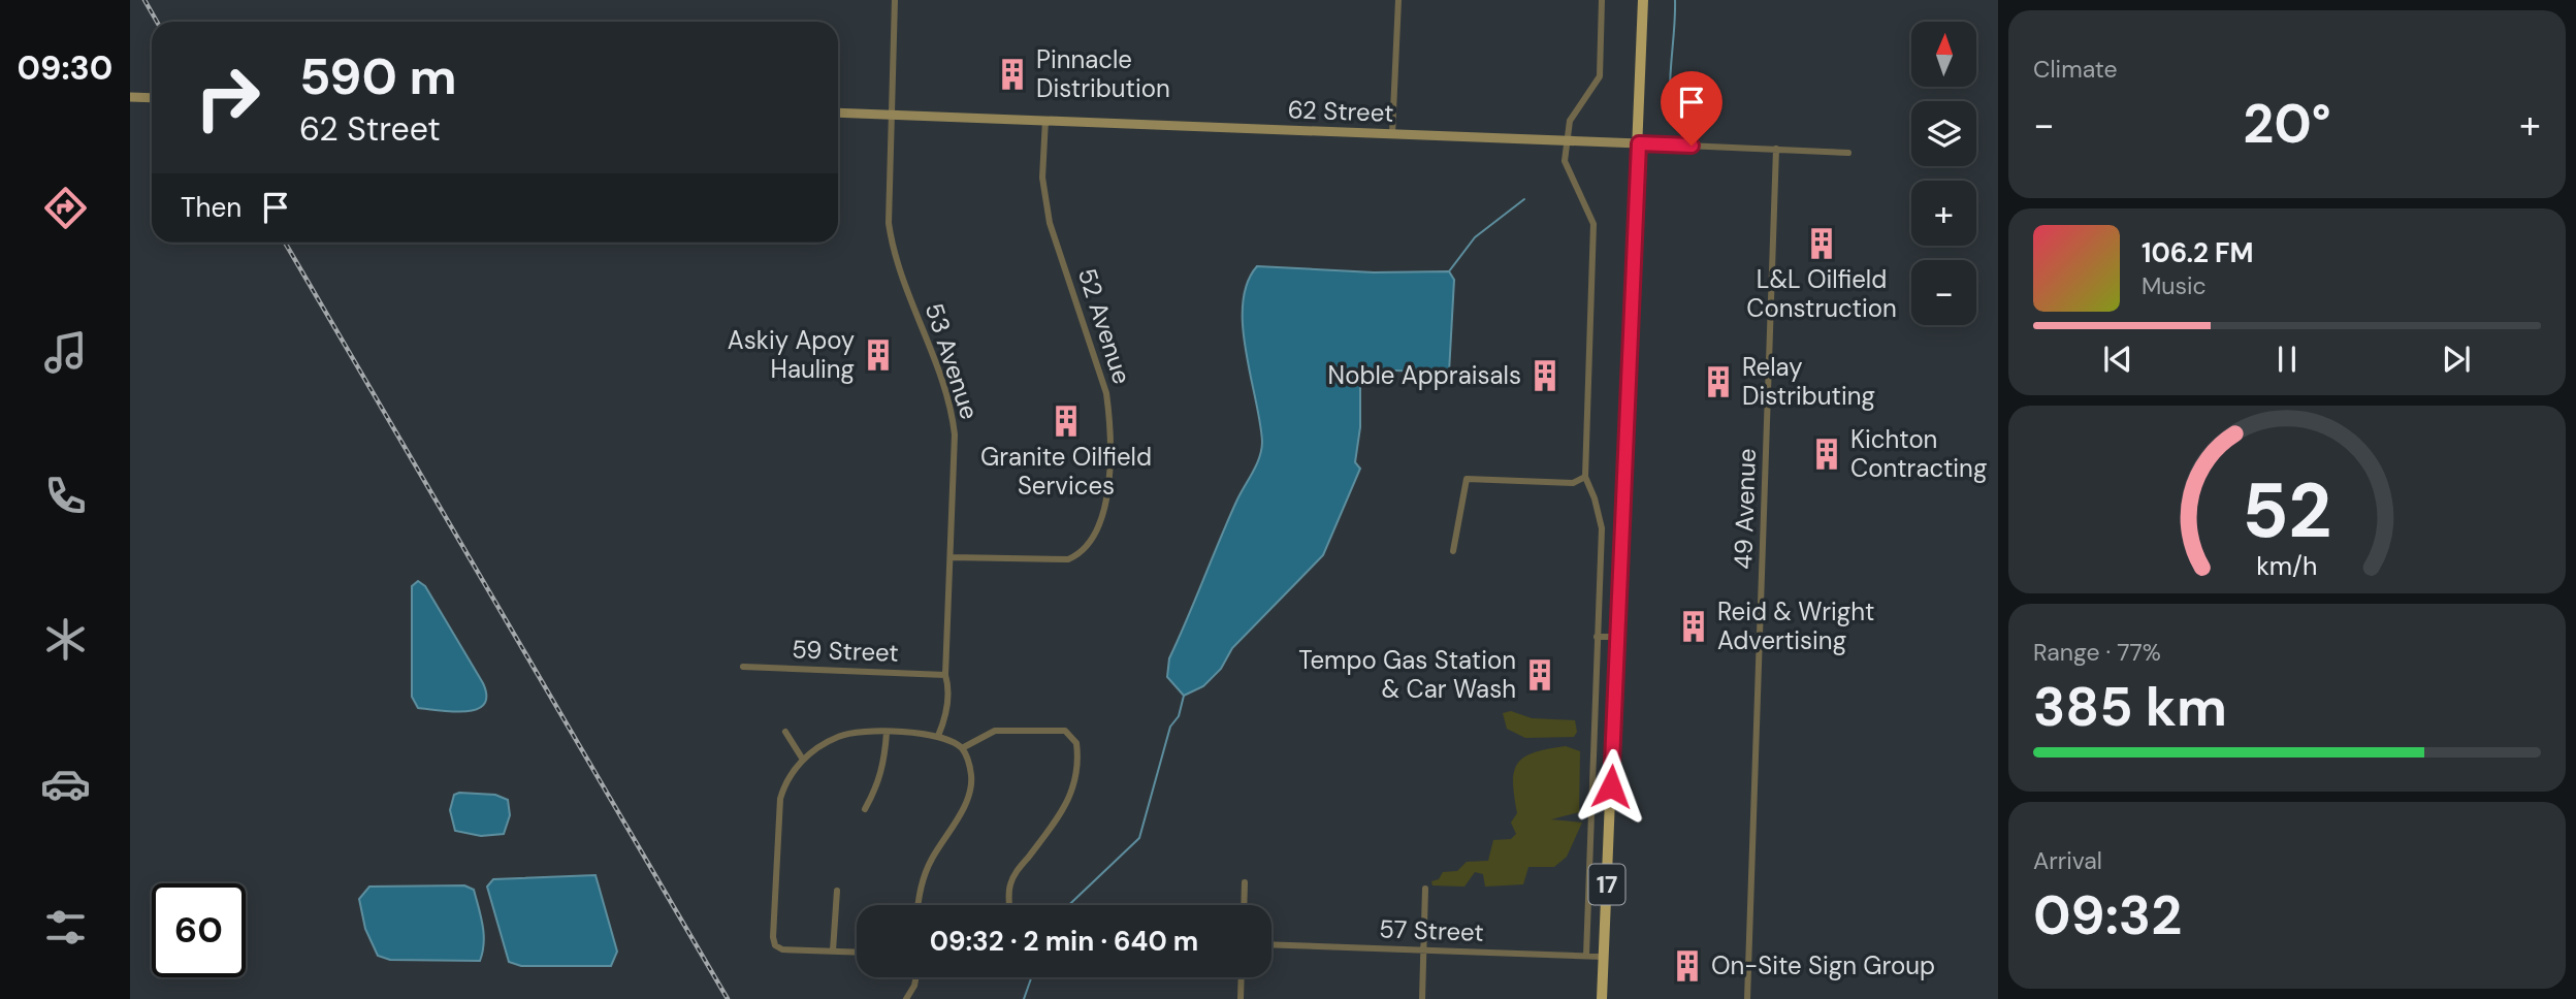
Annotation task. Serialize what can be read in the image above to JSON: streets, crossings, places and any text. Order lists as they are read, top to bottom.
{
  "streets": {
    "main road": ["62 Street", "17"],
    "street": [
      "52 Avenue",
      "53 Avenue",
      "49 Avenue",
      "59 Street",
      "57 Street"
    ]
  },
  "crossings": [
    ["62 Street", "52 Avenue"],
    ["62 Street", "53 Avenue"],
    ["62 Street", "49 Avenue"],
    ["62 Street", "17"],
    ["52 Avenue", "53 Avenue"],
    ["53 Avenue", "59 Street"],
    ["17", "57 Street"]
  ],
  "places": {
    "building": [
      "Pinnacle Distribution",
      "L&L Oilfield Construction",
      "Askiy Apoy Hauling",
      "Noble Appraisals",
      "Relay Distributing",
      "Granite Oilfield Services",
      "Kichton Contracting",
      "Reid & Wright Advertising",
      "Tempo Gas Station & Car Wash",
      "On-Site Sign Group"
    ]
  },
  "north": "top",
  "page": {
    "tabs": "09:30",
    "tile": [
      "Climate",
      ["Range · 77%", "385 km"],
      ["Arrival", "09:32"]
    ],
    "map_buttons": ["+", "−"],
    "turn": ["590 m", "62 Street"],
    "heat": ["−", "20°", "+"],
    "then": "Then",
    "song": ["106.2 FM", "Music"],
    "limit": "60",
    "trip": "09:32 · 2 min · 640 m",
    "gauge": ["52", "km/h"]
  }
}
